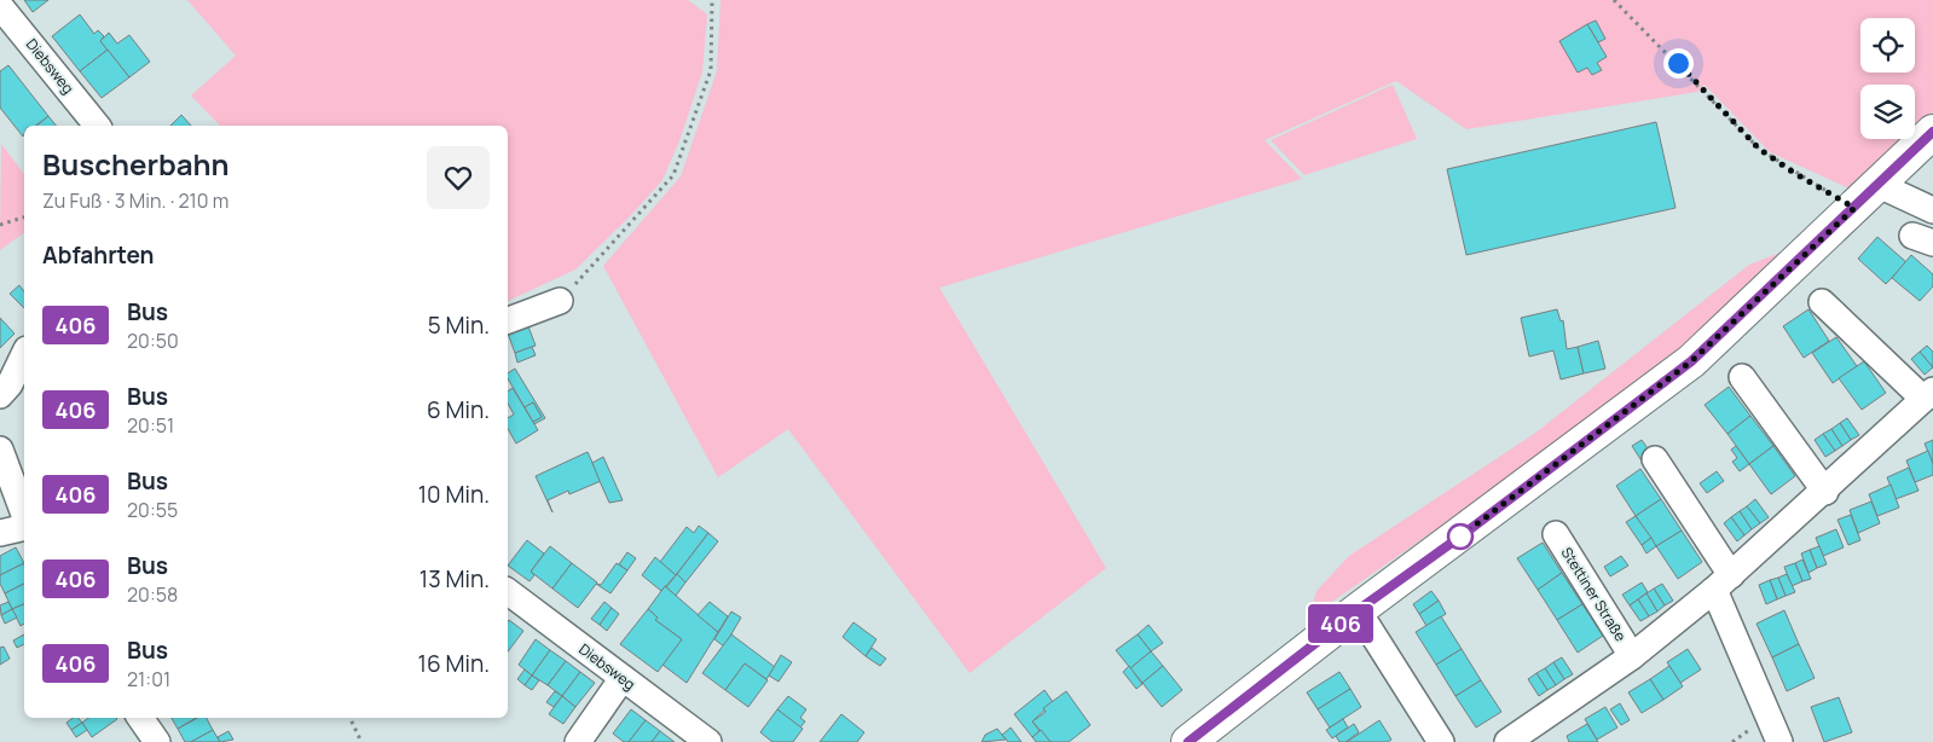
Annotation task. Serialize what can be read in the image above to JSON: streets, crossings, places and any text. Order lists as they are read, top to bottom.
{
  "streets": {
    "street": ["Diebsweg", "Stettiner Straße"]
  },
  "lines": ["bus line 406"],
  "page": {
    "on_map": "406",
    "heading": [
      ["Buscherbahn", "Zu Fuß · 3 Min. · 210 m"],
      "Abfahrten"
    ],
    "list": [
      {
        "mark": "406",
        "name": "Bus",
        "note": "20:50",
        "value": "5 Min."
      },
      {
        "mark": "406",
        "name": "Bus",
        "note": "20:51",
        "value": "6 Min."
      },
      {
        "mark": "406",
        "name": "Bus",
        "note": "20:55",
        "value": "10 Min."
      },
      {
        "mark": "406",
        "name": "Bus",
        "note": "20:58",
        "value": "13 Min."
      },
      {
        "mark": "406",
        "name": "Bus",
        "note": "21:01",
        "value": "16 Min."
      }
    ]
  }
}
